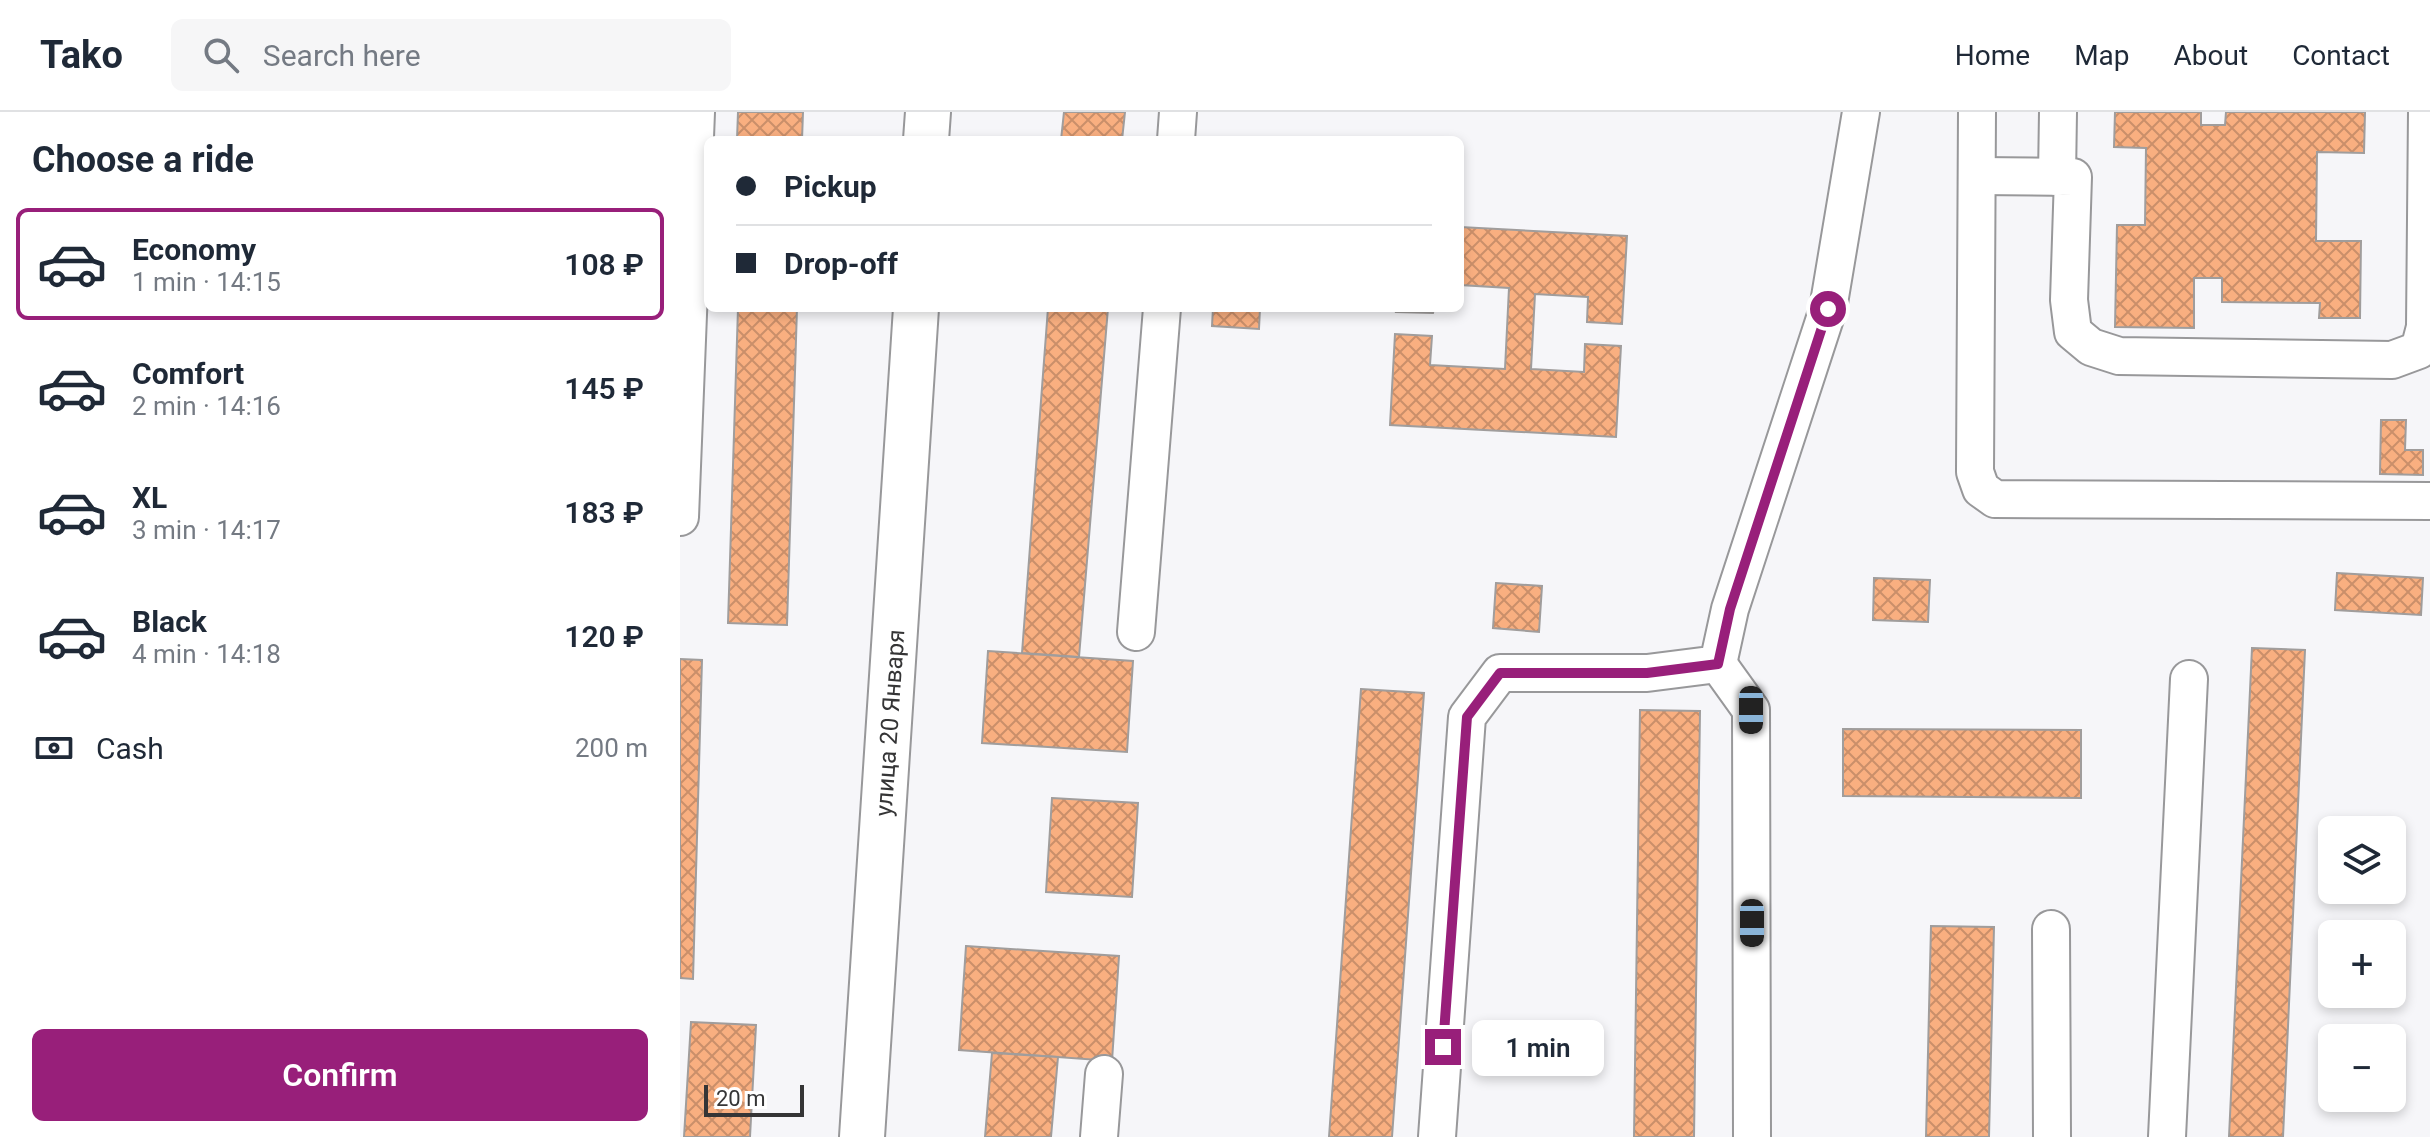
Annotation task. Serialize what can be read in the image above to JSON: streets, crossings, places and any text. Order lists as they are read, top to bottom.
{
  "streets": {
    "main road": ["улица 20 Января"]
  },
  "scale_bar": "20 m",
  "page": {
    "header": "Tako",
    "search": "Search here",
    "nav": [
      "Home",
      "Map",
      "About",
      "Contact"
    ],
    "heading": "Choose a ride",
    "banner": ["Pickup", "Drop-off"],
    "list": [
      {
        "name": "Economy",
        "note": "1 min · 14:15",
        "value": "108 ₽"
      },
      {
        "name": "Comfort",
        "note": "2 min · 14:16",
        "value": "145 ₽"
      },
      {
        "name": "XL",
        "note": "3 min · 14:17",
        "value": "183 ₽"
      },
      {
        "name": "Black",
        "note": "4 min · 14:18",
        "value": "120 ₽"
      }
    ],
    "pay": ["Cash", "200 m"],
    "map_buttons": ["+", "−"],
    "buttons": "Confirm",
    "bubble": "1 min",
    "scale": "20 m"
  }
}
